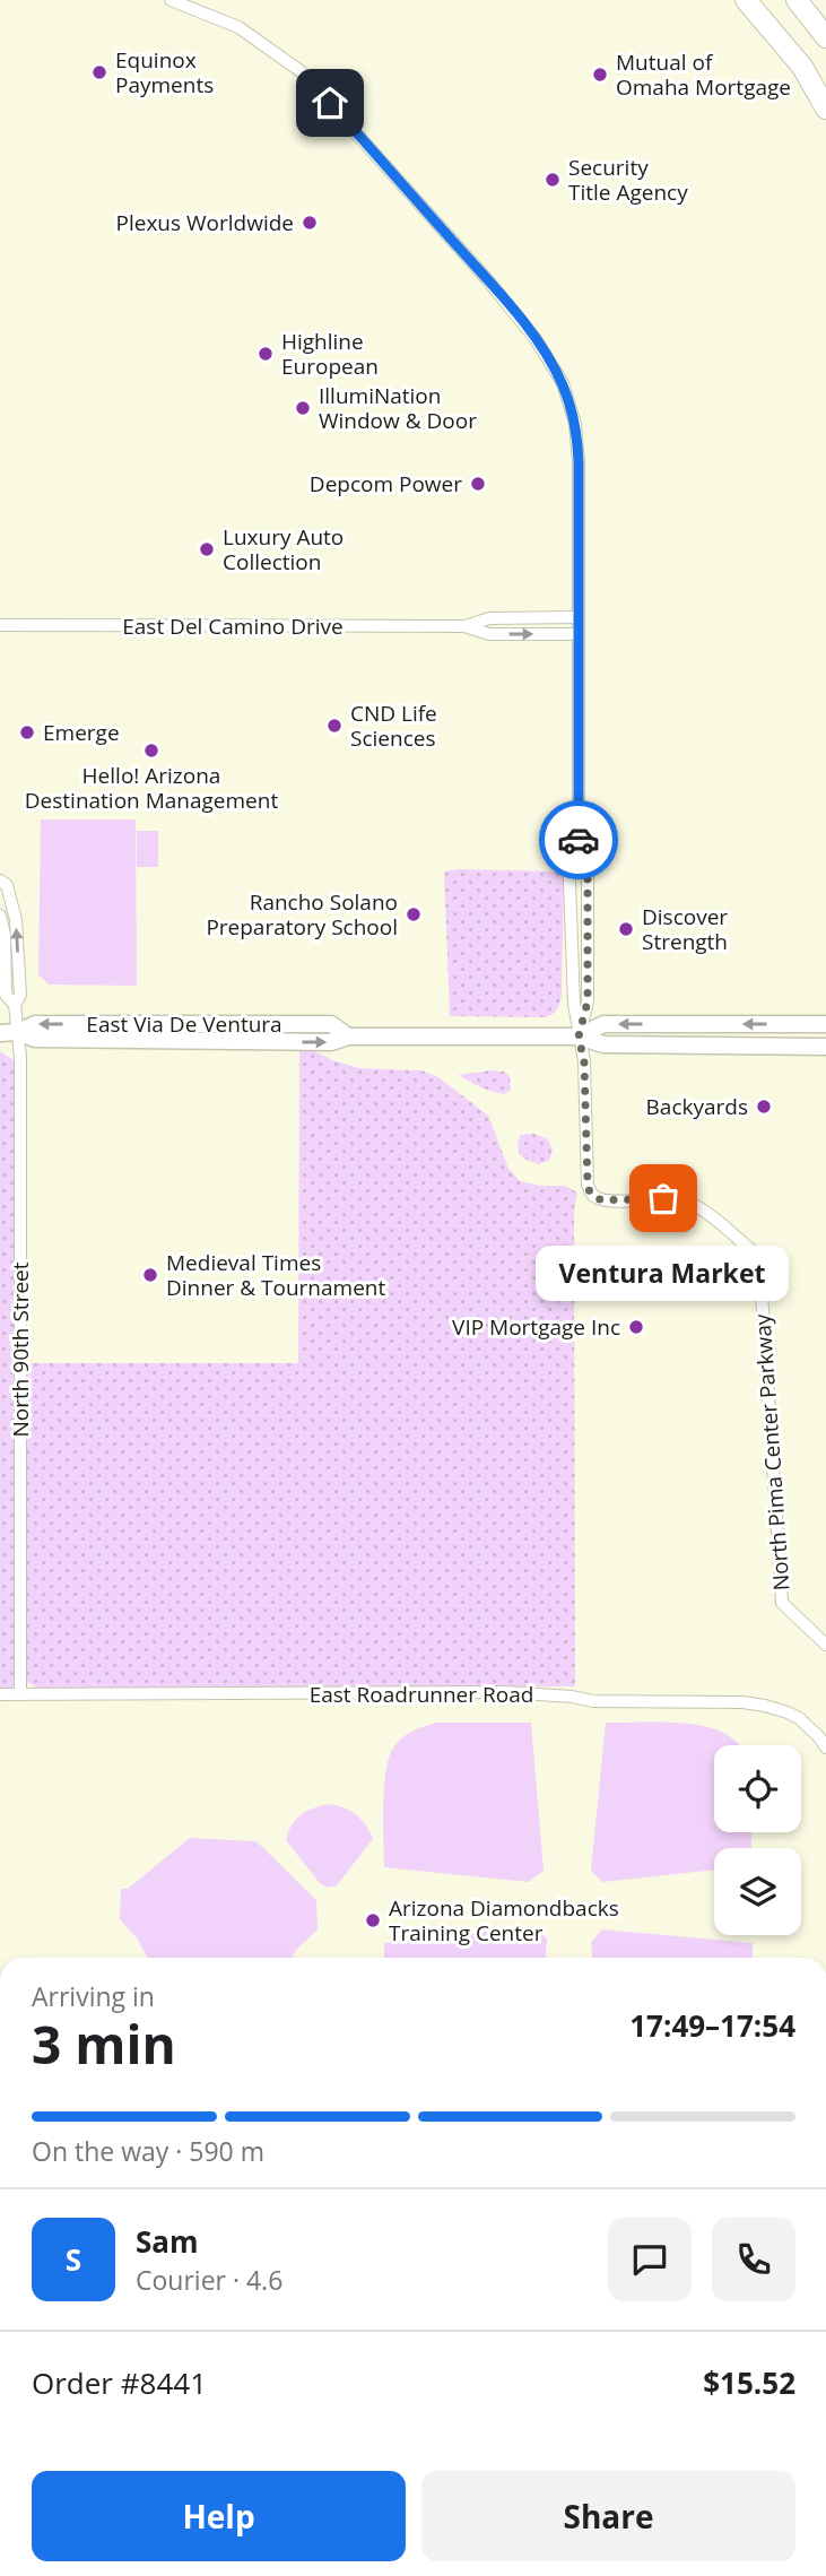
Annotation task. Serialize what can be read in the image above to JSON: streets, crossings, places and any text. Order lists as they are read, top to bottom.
{
  "streets": {
    "main road": ["East Via De Ventura"],
    "street": [
      "East Del Camino Drive",
      "North 90th Street",
      "North Pima Center Parkway",
      "East Roadrunner Road"
    ]
  },
  "crossings": [
    ["East Del Camino Drive", "North Pima Center Parkway"],
    ["East Via De Ventura", "North 90th Street"],
    ["East Via De Ventura", "North Pima Center Parkway"],
    ["North 90th Street", "East Roadrunner Road"]
  ],
  "places": [
    "Equinox Payments",
    "Mutual of Omaha Mortgage",
    "Security Title Agency",
    "Plexus Worldwide",
    "Highline European",
    "IllumiNation Window & Door",
    "Depcom Power",
    "Luxury Auto Collection",
    "CND Life Sciences",
    "Emerge",
    "Hello! Arizona Destination Management",
    "Rancho Solano Preparatory School",
    "Discover Strength",
    "Backyards",
    "Ventura Market",
    "Medieval Times Dinner & Tournament",
    "VIP Mortgage Inc",
    "Arizona Diamondbacks Training Center"
  ],
  "page": {
    "bubble": "Ventura Market",
    "heading": ["3 min", "Arriving in", "17:49–17:54"],
    "panel": [
      "Sam",
      "Courier · 4.6",
      "Order #8441",
      "$15.52"
    ],
    "bar": "On the way · 590 m",
    "round": "S",
    "buttons": ["Help", "Share"]
  }
}
